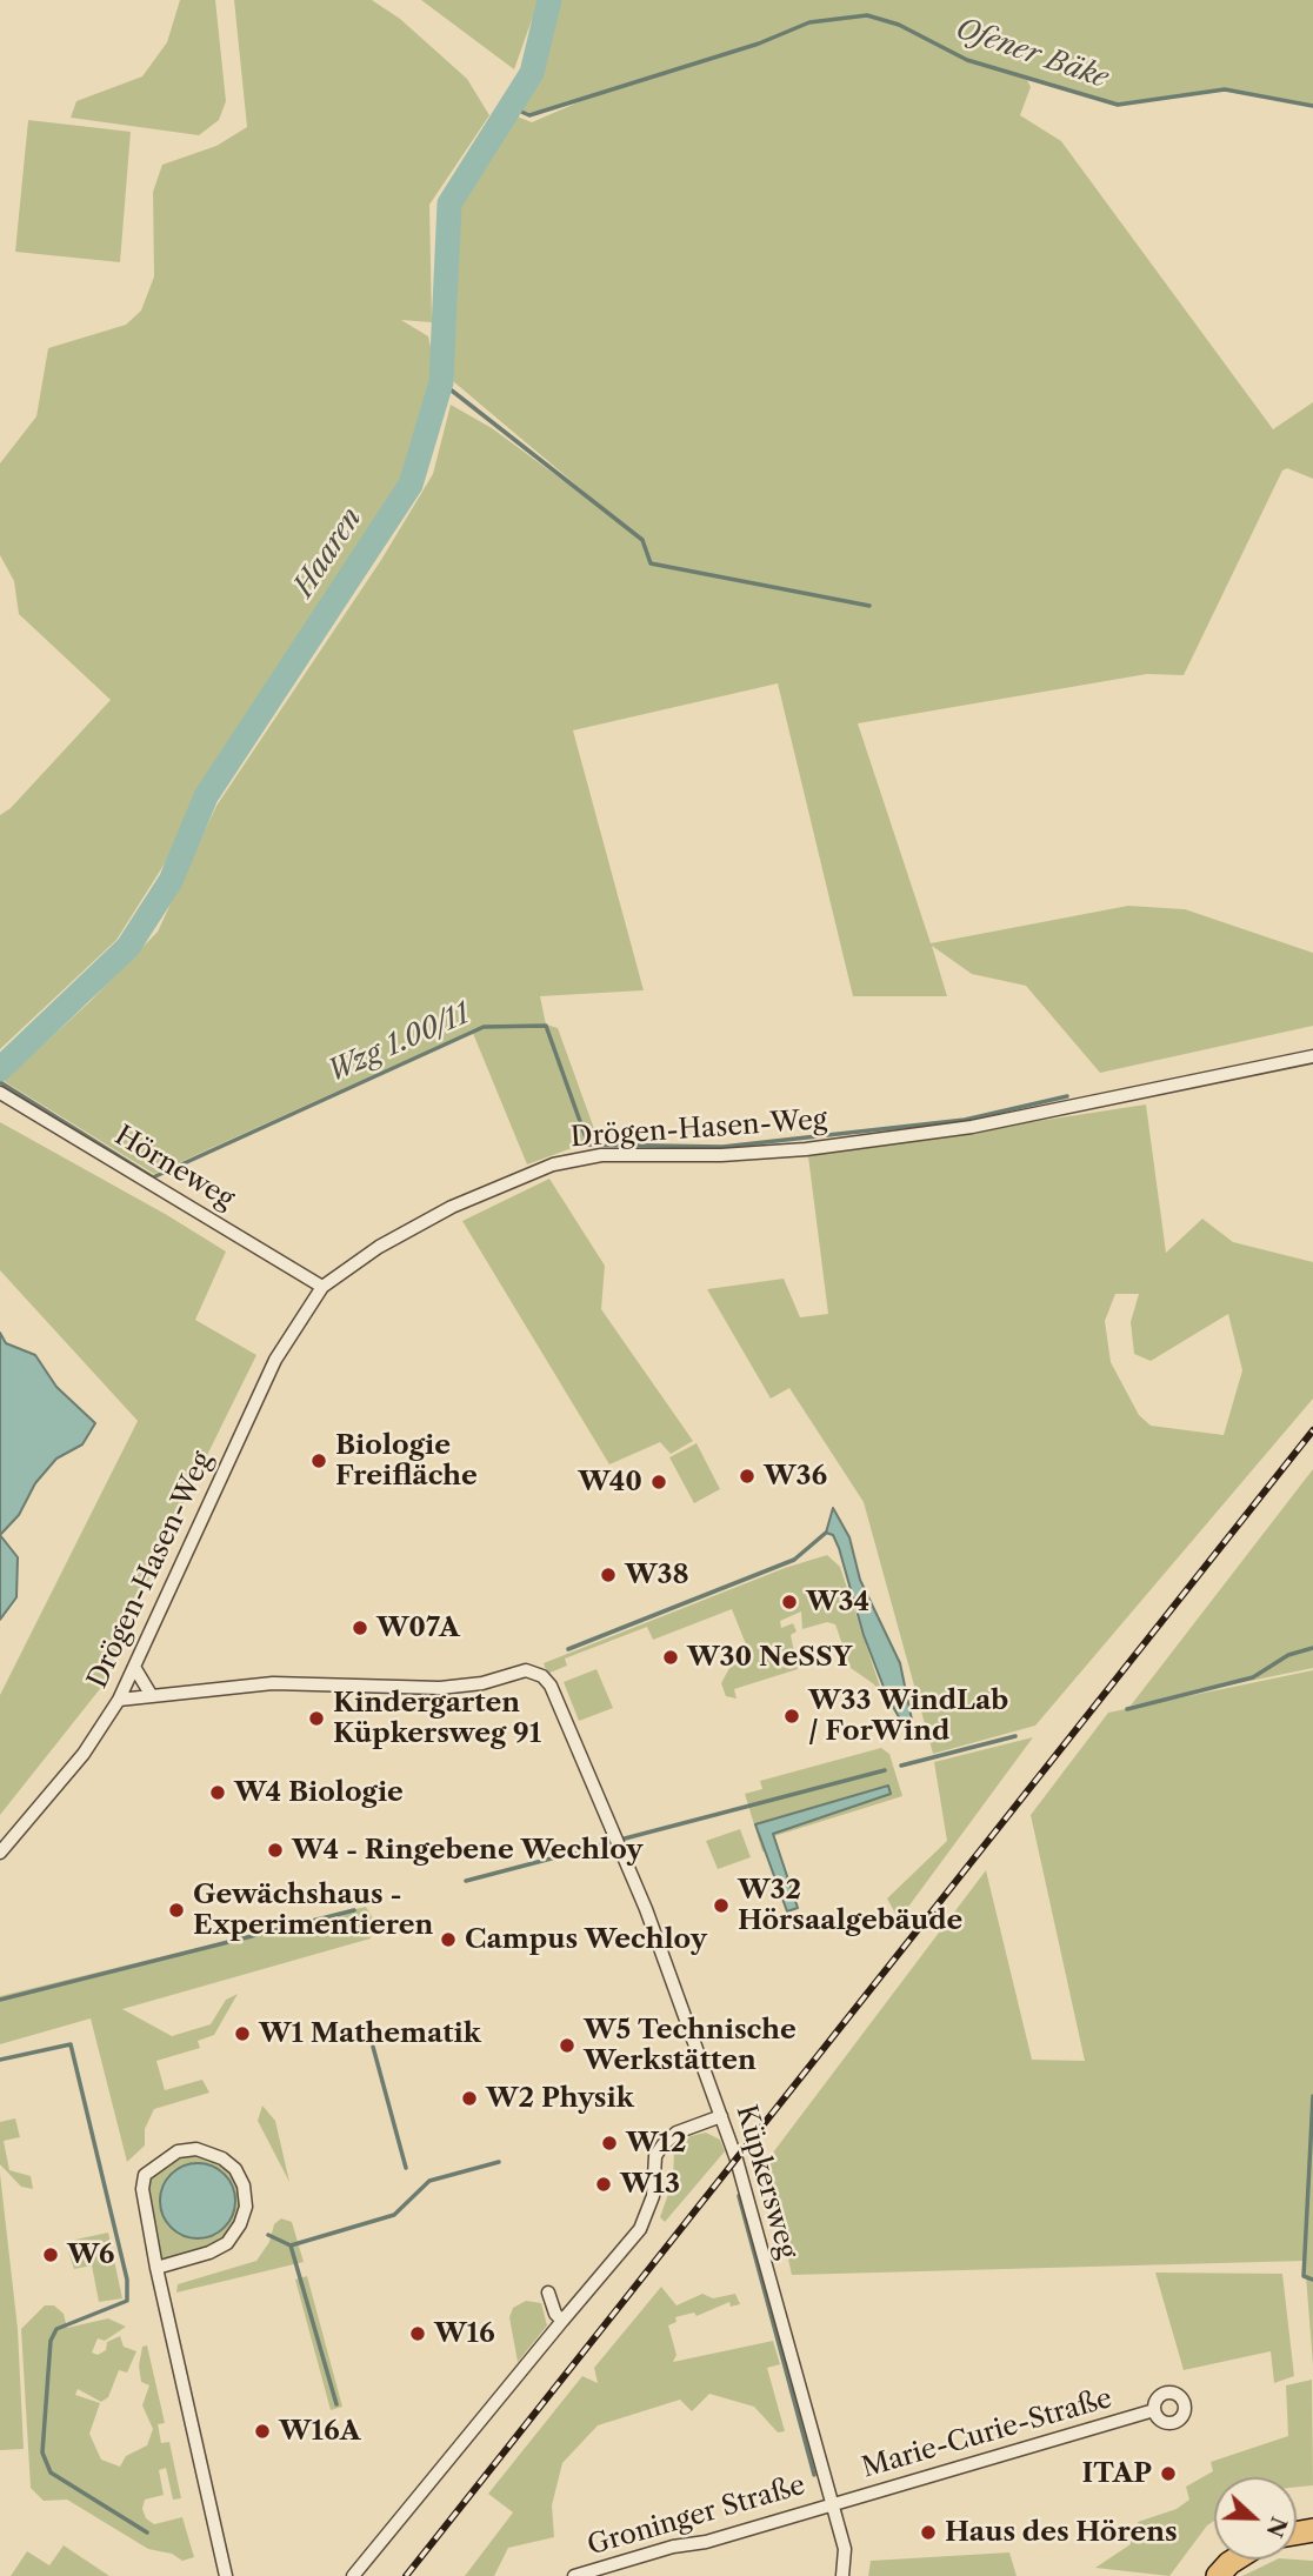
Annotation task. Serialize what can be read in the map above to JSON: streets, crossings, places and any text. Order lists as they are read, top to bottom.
{
  "streets": {
    "street": [
      "Drögen-Hasen-Weg",
      "Hörneweg",
      "Küpkersweg",
      "Marie-Curie-Straße",
      "Groninger Straße"
    ]
  },
  "crossings": [
    ["Drögen-Hasen-Weg", "Hörneweg"],
    ["Drögen-Hasen-Weg", "Küpkersweg"],
    ["Küpkersweg", "Marie-Curie-Straße"],
    ["Küpkersweg", "Groninger Straße"],
    ["Marie-Curie-Straße", "Groninger Straße"]
  ],
  "water": ["Ofener Bäke", "Haaren", "Wzg 1.00/11"],
  "places": [
    "Biologie Freifläche",
    "W36",
    "W40",
    "W38",
    "W34",
    "W07A",
    "W30 NeSSY",
    "W33 WindLab / ForWind",
    "Kindergarten Küpkersweg 91",
    "W4 Biologie",
    "W4 - Ringebene Wechloy",
    "W32 Hörsaalgebäude",
    "Gewächshaus - Experimentieren",
    "Campus Wechloy",
    "W1 Mathematik",
    "W5 Technische Werkstätten",
    "W2 Physik",
    "W12",
    "W13",
    "W6",
    "W16",
    "W16A",
    "ITAP",
    "Haus des Hörens"
  ],
  "north": "right"
}
